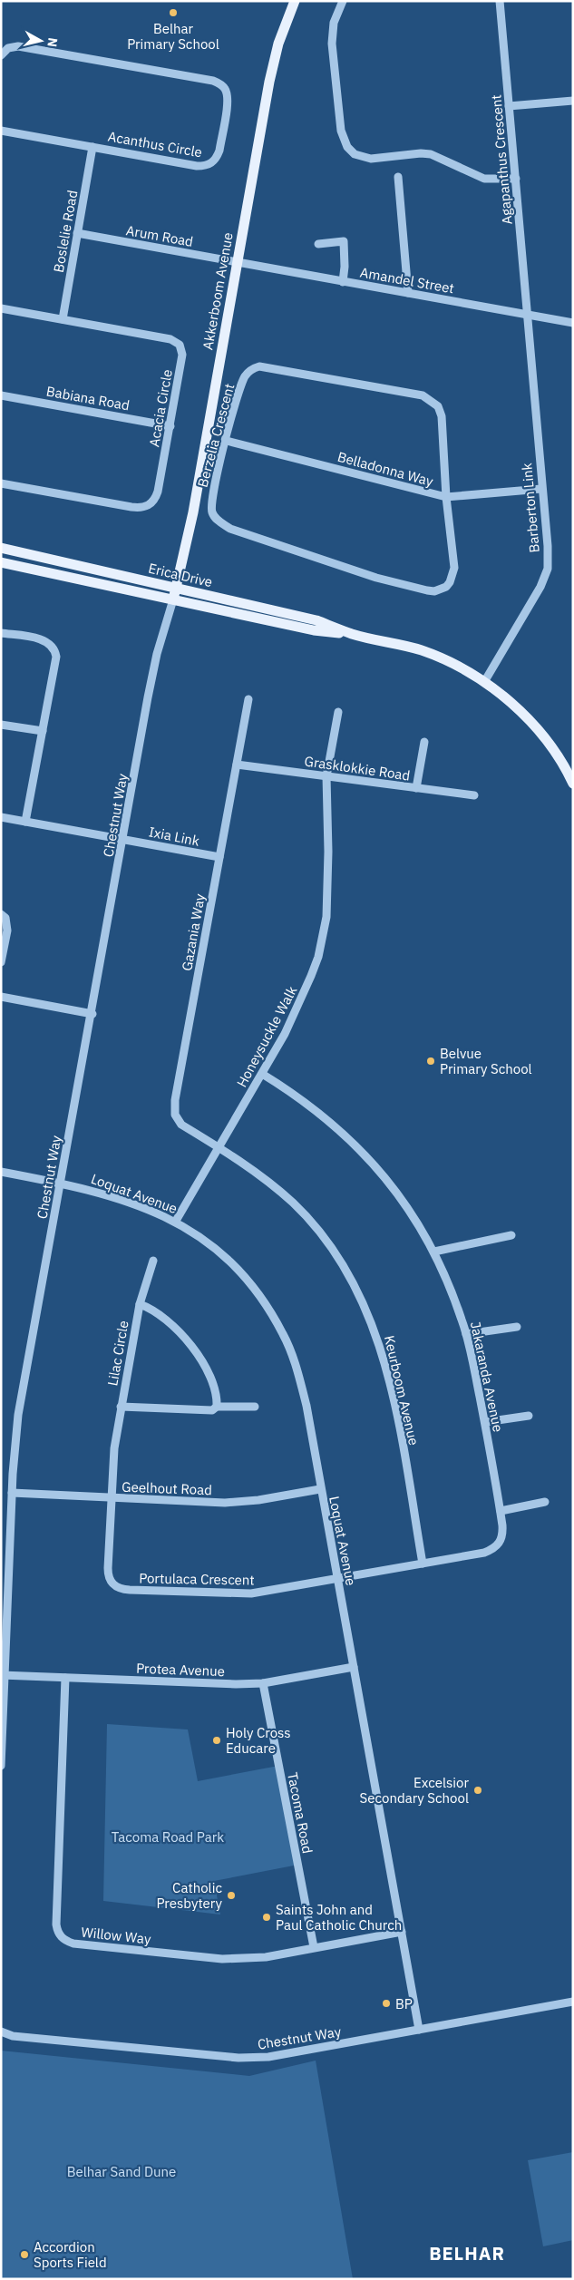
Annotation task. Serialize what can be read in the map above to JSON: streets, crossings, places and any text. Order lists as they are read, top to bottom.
{
  "streets": {
    "main road": ["Akkerboom Avenue", "Erica Drive"],
    "street": [
      "Acanthus Circle",
      "Agapanthus Crescent",
      "Boslelie Road",
      "Arum Road",
      "Amandel Street",
      "Babiana Road",
      "Acacia Circle",
      "Berzelia Crescent",
      "Belladonna Way",
      "Barberton Link",
      "Grasklokkie Road",
      "Chestnut Way",
      "Ixia Link",
      "Gazania Way",
      "Honeysuckle Walk",
      "Loquat Avenue",
      "Lilac Circle",
      "Jakaranda Avenue",
      "Keurboom Avenue",
      "Geelhout Road",
      "Portulaca Crescent",
      "Protea Avenue",
      "Tacoma Road",
      "Willow Way"
    ]
  },
  "crossings": [
    ["Acanthus Circle", "Boslelie Road"],
    ["Agapanthus Crescent", "Amandel Street"],
    ["Agapanthus Crescent", "Barberton Link"],
    ["Boslelie Road", "Arum Road"],
    ["Boslelie Road", "Acacia Circle"],
    ["Arum Road", "Amandel Street"],
    ["Arum Road", "Akkerboom Avenue"],
    ["Amandel Street", "Akkerboom Avenue"],
    ["Amandel Street", "Barberton Link"],
    ["Akkerboom Avenue", "Erica Drive"],
    ["Akkerboom Avenue", "Chestnut Way"],
    ["Babiana Road", "Acacia Circle"],
    ["Berzelia Crescent", "Belladonna Way"],
    ["Belladonna Way", "Barberton Link"],
    ["Barberton Link", "Erica Drive"],
    ["Erica Drive", "Chestnut Way"],
    ["Grasklokkie Road", "Gazania Way"],
    ["Grasklokkie Road", "Honeysuckle Walk"],
    ["Chestnut Way", "Ixia Link"],
    ["Chestnut Way", "Loquat Avenue"],
    ["Chestnut Way", "Geelhout Road"],
    ["Chestnut Way", "Protea Avenue"],
    ["Ixia Link", "Gazania Way"],
    ["Gazania Way", "Honeysuckle Walk"],
    ["Gazania Way", "Keurboom Avenue"],
    ["Honeysuckle Walk", "Loquat Avenue"],
    ["Honeysuckle Walk", "Jakaranda Avenue"],
    ["Honeysuckle Walk", "Keurboom Avenue"],
    ["Loquat Avenue", "Geelhout Road"],
    ["Loquat Avenue", "Portulaca Crescent"],
    ["Loquat Avenue", "Protea Avenue"],
    ["Loquat Avenue", "Willow Way"],
    ["Lilac Circle", "Geelhout Road"],
    ["Lilac Circle", "Portulaca Crescent"],
    ["Jakaranda Avenue", "Portulaca Crescent"],
    ["Keurboom Avenue", "Portulaca Crescent"],
    ["Geelhout Road", "Portulaca Crescent"],
    ["Protea Avenue", "Tacoma Road"],
    ["Protea Avenue", "Willow Way"],
    ["Tacoma Road", "Willow Way"]
  ],
  "districts": ["BELHAR"],
  "parks": ["Tacoma Road Park", "Belhar Sand Dune"],
  "places": [
    "Belhar Primary School",
    "Belvue Primary School",
    "Holy Cross Educare",
    "Excelsior Secondary School",
    "Catholic Presbytery",
    "Saints John and Paul Catholic Church",
    "BP",
    "Accordion Sports Field"
  ],
  "north": "right"
}
